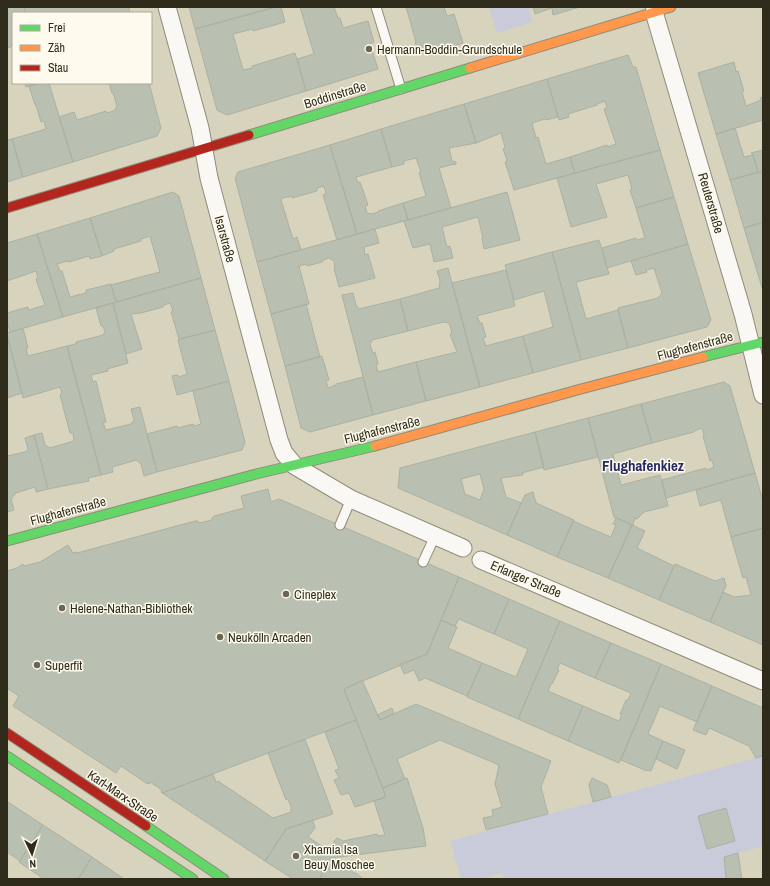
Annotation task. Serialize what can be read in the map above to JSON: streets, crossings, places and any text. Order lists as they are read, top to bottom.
{
  "streets": {
    "street": [
      "Boddinstraße",
      "Reuterstraße",
      "Isarstraße",
      "Flughafenstraße",
      "Erlanger Straße",
      "Karl-Marx-Straße"
    ]
  },
  "crossings": [
    ["Boddinstraße", "Reuterstraße"],
    ["Boddinstraße", "Isarstraße"],
    ["Reuterstraße", "Flughafenstraße"],
    ["Isarstraße", "Flughafenstraße"],
    ["Isarstraße", "Erlanger Straße"],
    ["Flughafenstraße", "Erlanger Straße"]
  ],
  "districts": ["Flughafenkiez"],
  "places": [
    "Hermann-Boddin-Grundschule",
    "Cineplex",
    "Helene-Nathan-Bibliothek",
    "Neukölln Arcaden",
    "Superfit",
    "Xhamia Isa Beuy Moschee"
  ],
  "legend": ["Frei", "Zäh", "Stau"],
  "north": "bottom"
}
